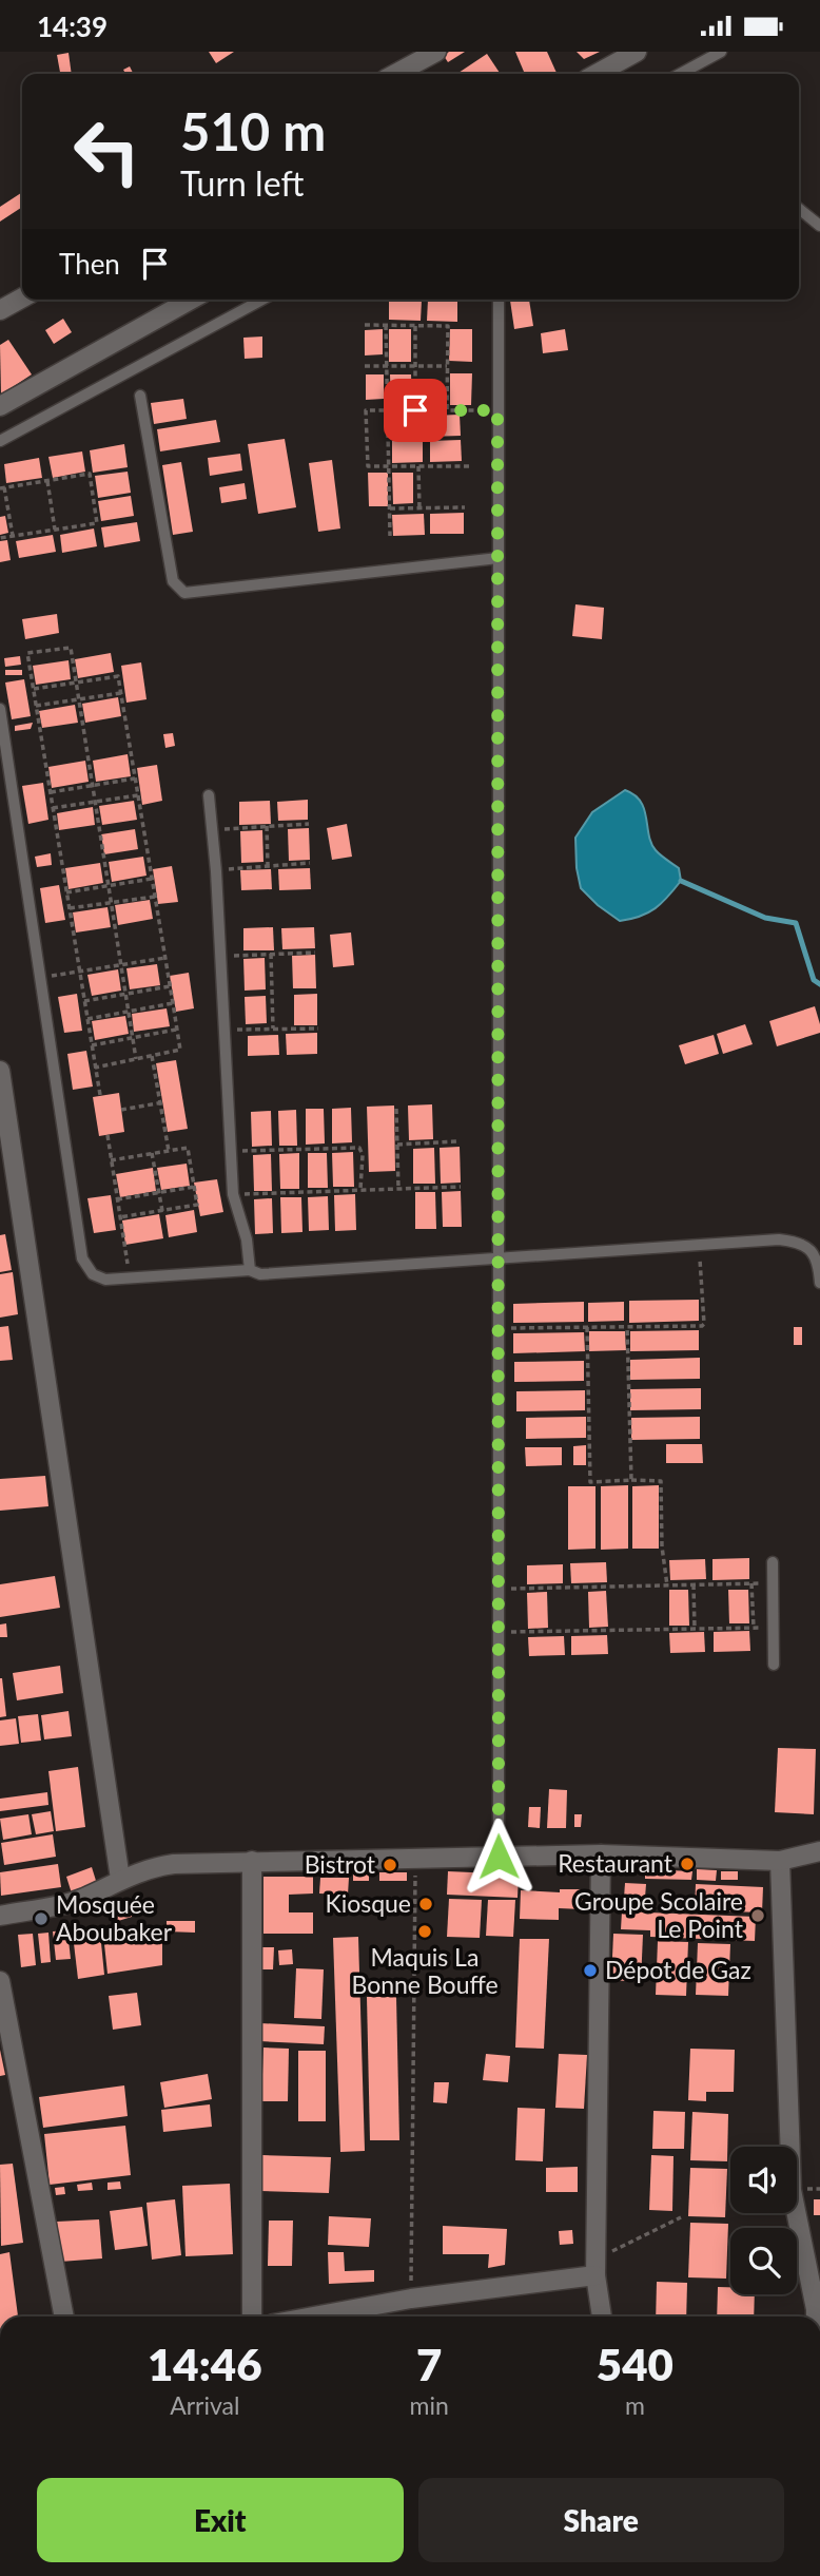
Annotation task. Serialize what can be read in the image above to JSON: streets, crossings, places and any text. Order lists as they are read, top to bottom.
{
  "places": [
    "Restaurant",
    "Bistrot",
    "Kiosque",
    "Groupe Scolaire Le Point",
    "Mosquée Aboubaker",
    "Maquis La Bonne Bouffe",
    "Dépot de Gaz"
  ],
  "page": {
    "status": "14:39",
    "turn": ["510 m", "Turn left"],
    "then": "Then",
    "eta": [
      "14:46",
      "Arrival",
      "7",
      "min",
      "540",
      "m"
    ],
    "buttons": ["Exit", "Share"]
  }
}
